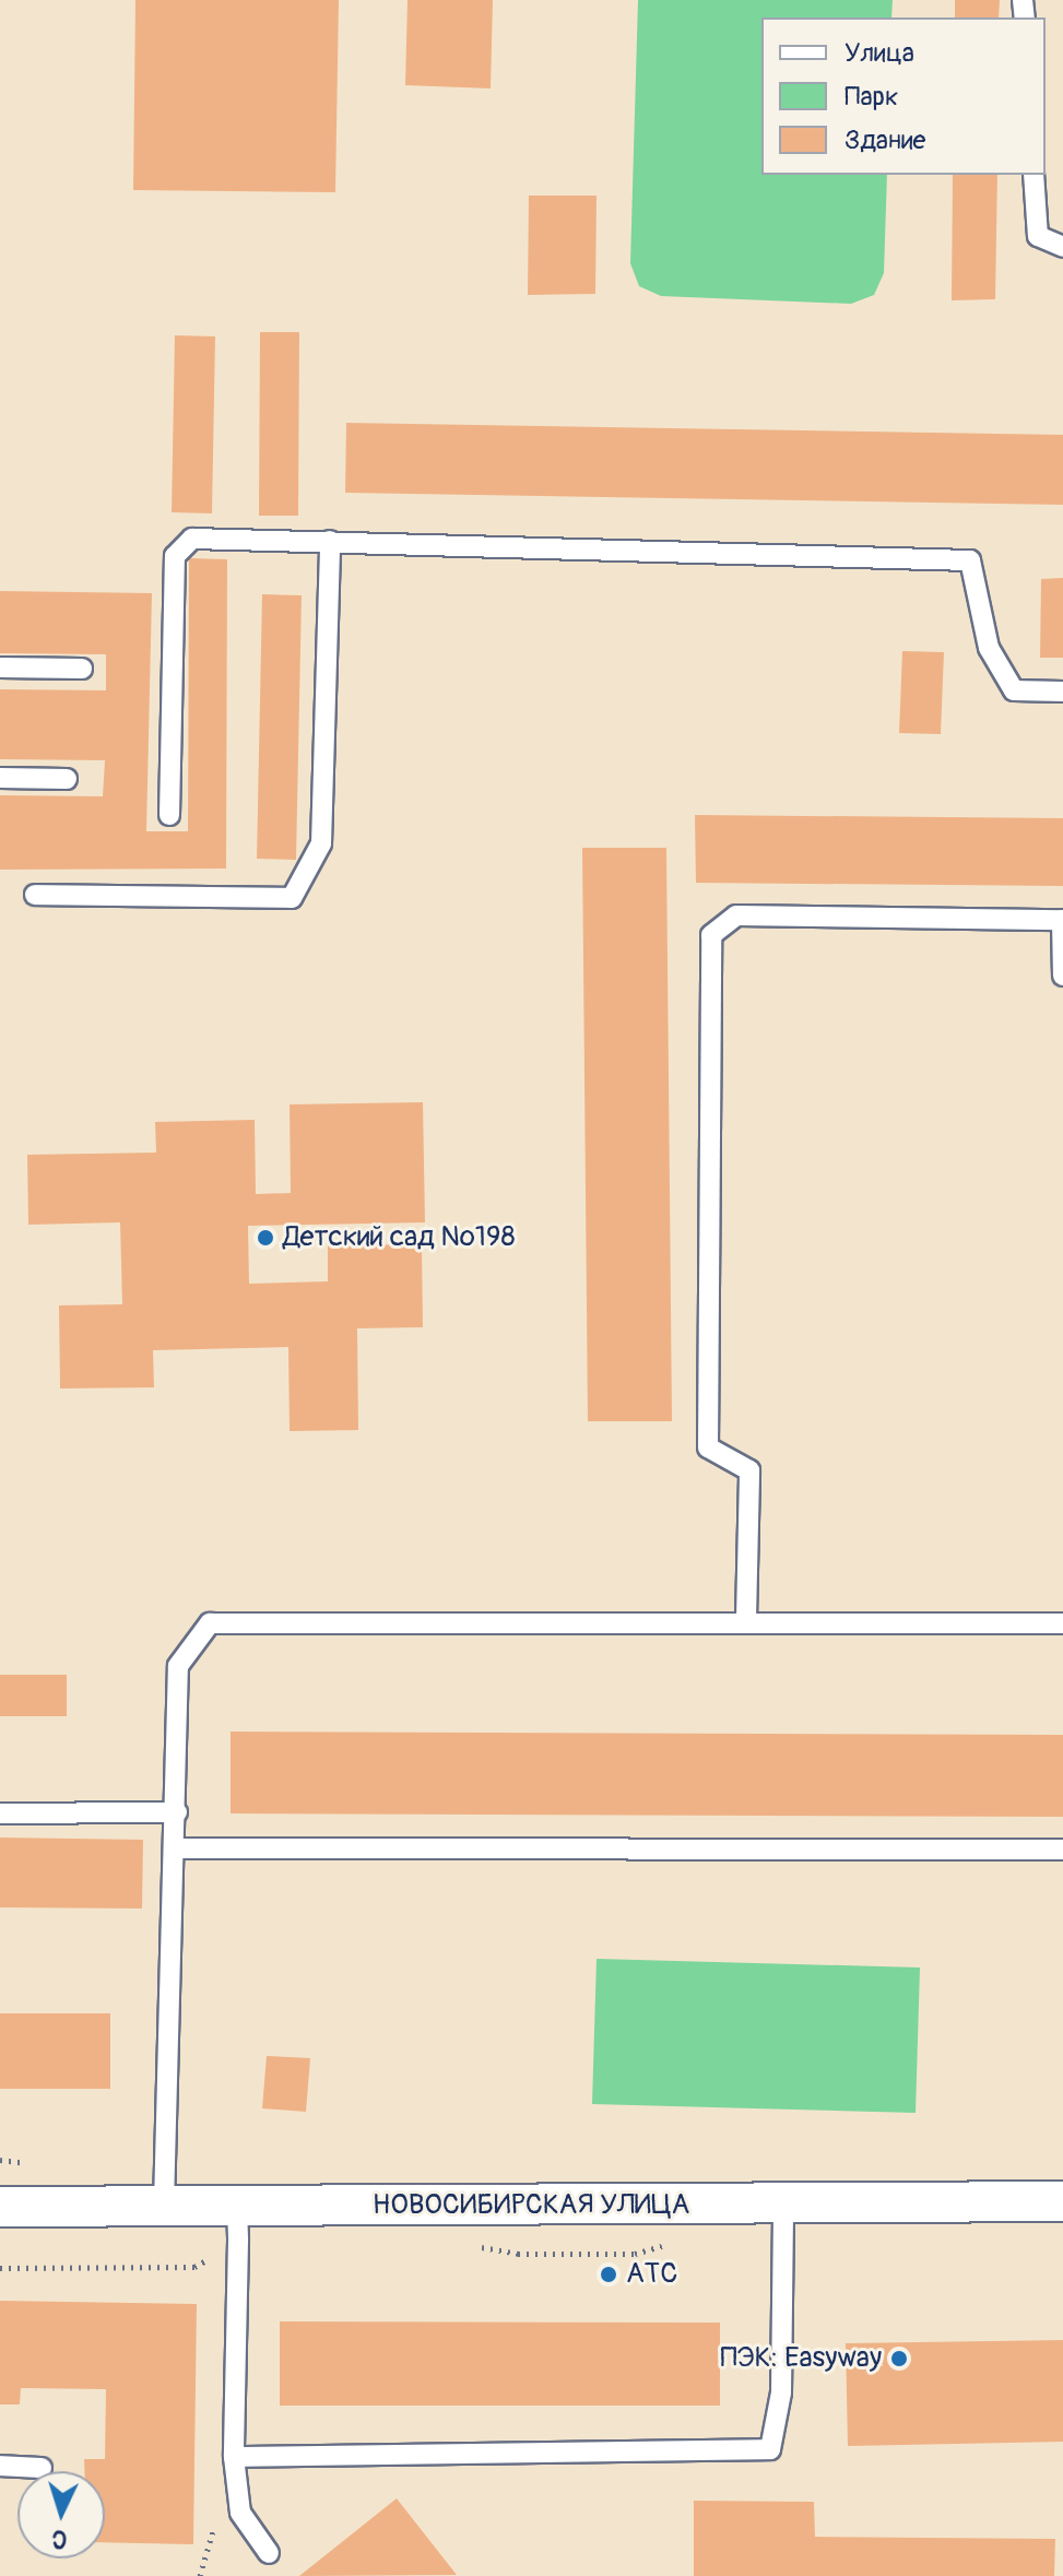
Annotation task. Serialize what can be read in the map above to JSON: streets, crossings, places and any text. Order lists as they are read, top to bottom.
{
  "streets": {
    "street": ["НОВОСИБИРСКАЯ УЛИЦА"]
  },
  "places": ["Детский сад №198", "АТС", "ПЭК: Easyway"],
  "legend": ["Улица", "Парк", "Здание"],
  "north": "bottom"
}
